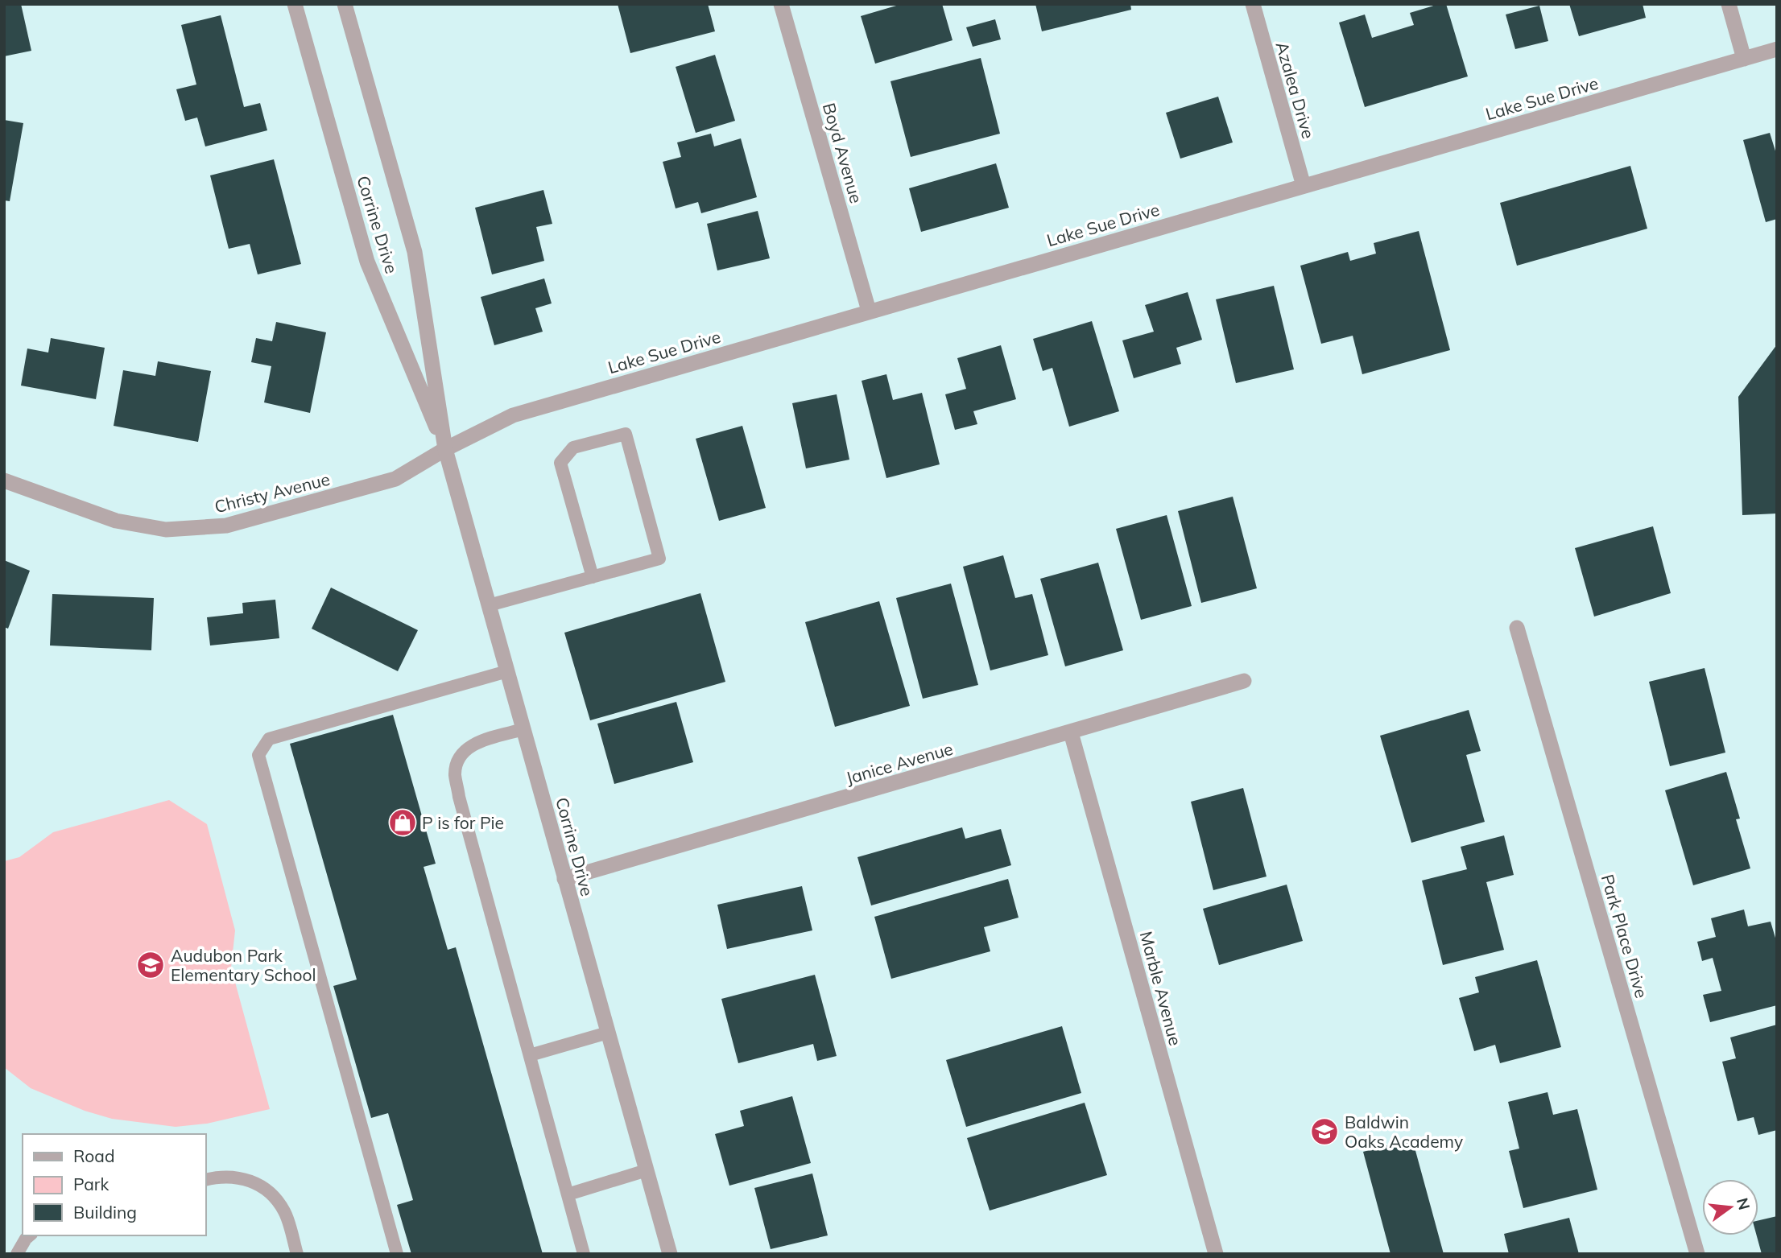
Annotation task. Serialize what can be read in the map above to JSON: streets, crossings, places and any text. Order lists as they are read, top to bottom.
{
  "streets": {
    "street": [
      "Azalea Drive",
      "Lake Sue Drive",
      "Boyd Avenue",
      "Corrine Drive",
      "Christy Avenue",
      "Janice Avenue",
      "Park Place Drive",
      "Marble Avenue"
    ]
  },
  "crossings": [
    ["Azalea Drive", "Lake Sue Drive"],
    ["Lake Sue Drive", "Boyd Avenue"],
    ["Lake Sue Drive", "Corrine Drive"],
    ["Lake Sue Drive", "Christy Avenue"],
    ["Corrine Drive", "Christy Avenue"],
    ["Corrine Drive", "Janice Avenue"],
    ["Janice Avenue", "Marble Avenue"]
  ],
  "places": {
    "shop": ["P is for Pie"],
    "school or university": ["Audubon Park Elementary School", "Baldwin Oaks Academy"]
  },
  "legend": ["Road", "Park", "Building"],
  "north": "right"
}
